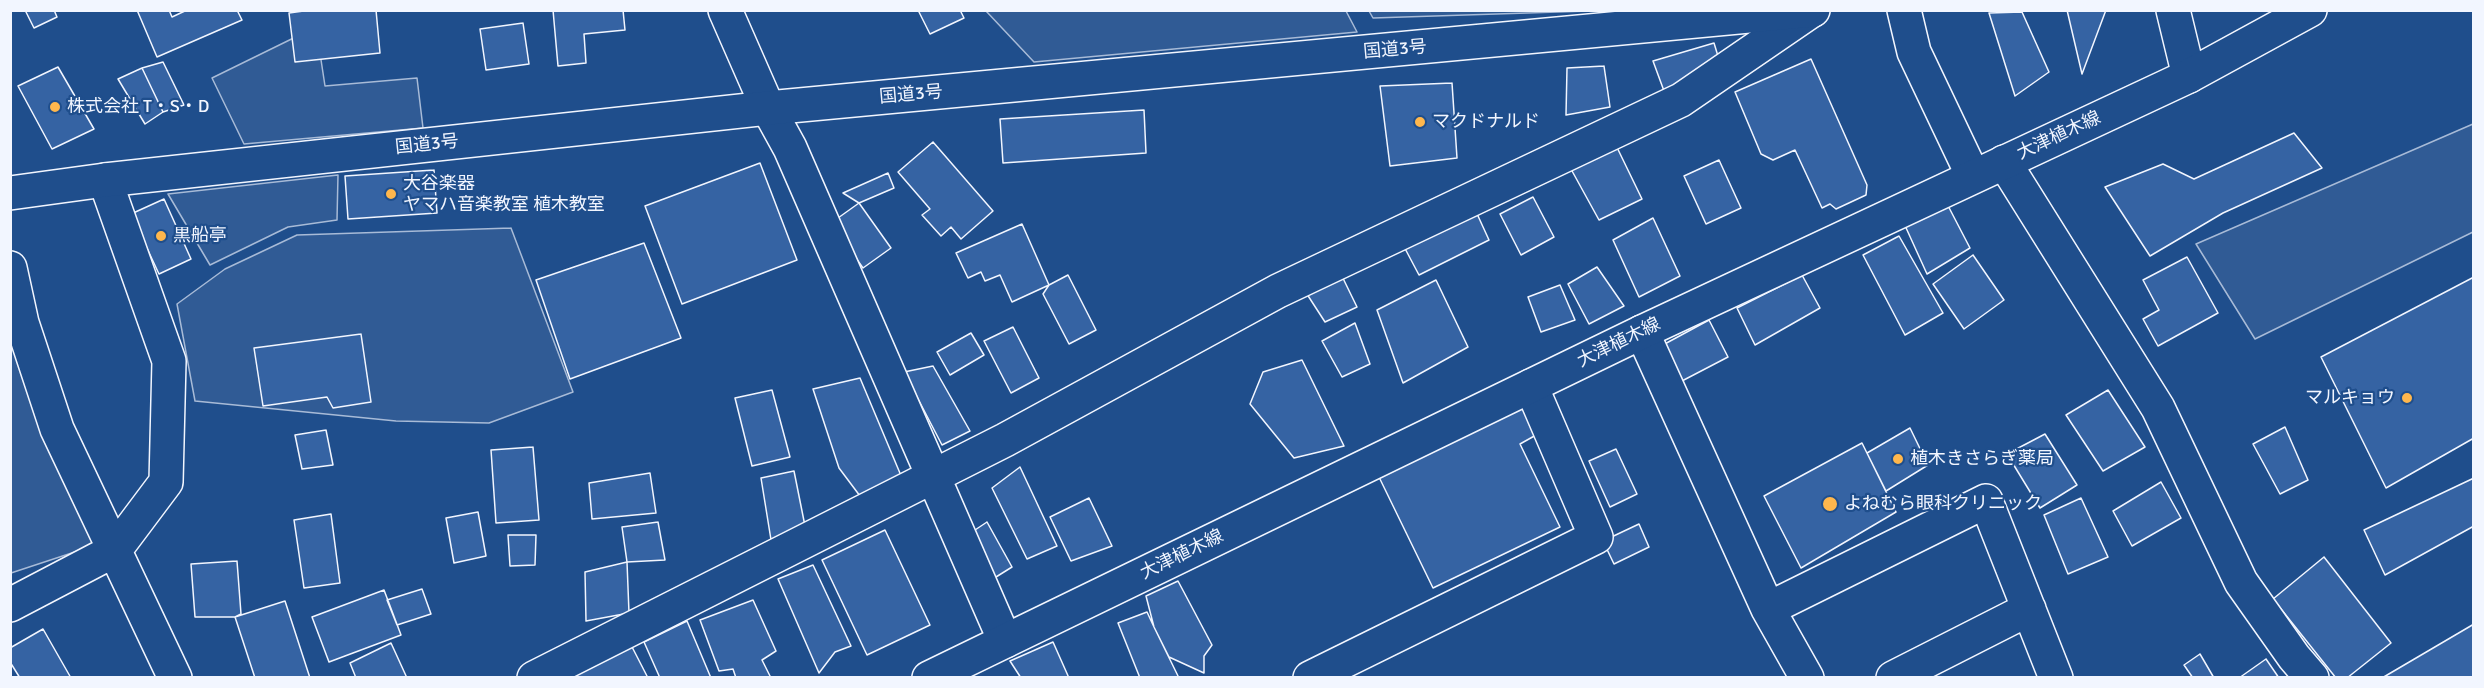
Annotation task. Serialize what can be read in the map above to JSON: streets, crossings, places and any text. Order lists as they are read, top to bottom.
{
  "streets": {
    "main road": ["国道3号", "大津植木線"]
  },
  "places": [
    "株式会社 T・S・D",
    "マクドナルド",
    "大谷楽器 ヤマハ音楽教室 植木教室",
    "黒船亭",
    "マルキョウ",
    "植木きさらぎ薬局",
    "よねむら眼科クリニック"
  ]
}
